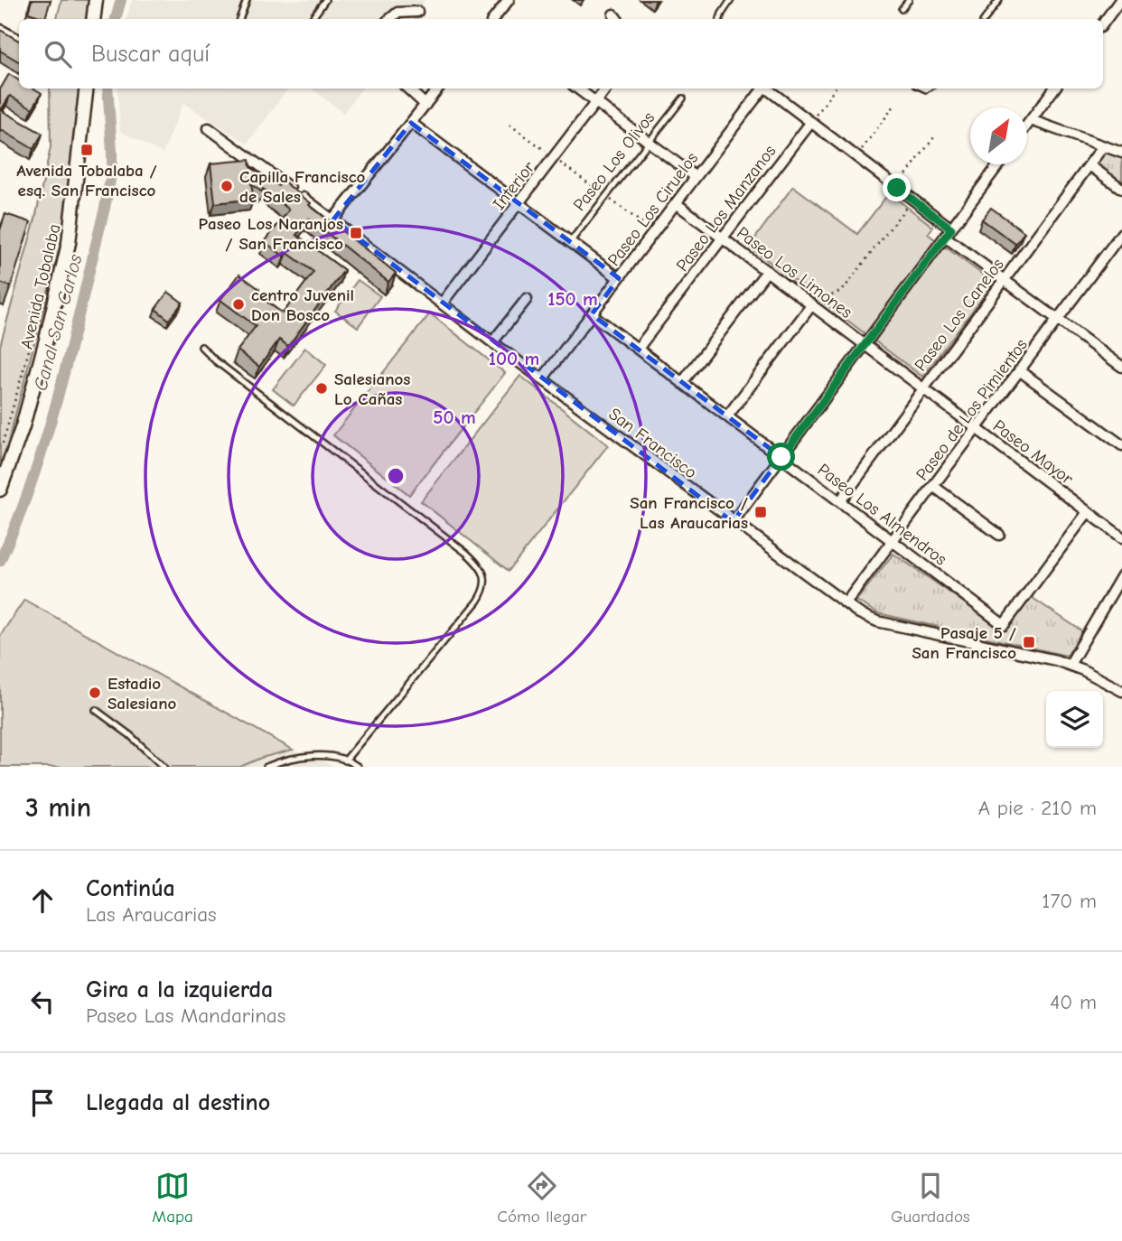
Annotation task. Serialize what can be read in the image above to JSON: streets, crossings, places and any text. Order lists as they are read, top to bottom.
{
  "streets": {
    "main road": ["Avenida Tobalaba"],
    "street": [
      "Interior",
      "Paseo Los Manzanos",
      "Paseo Los Ciruelos",
      "Paseo Los Limones",
      "Paseo Los Canelos",
      "Paseo de Los Pimientos",
      "San Francisco",
      "Paseo Mayor",
      "Paseo Los Almendros"
    ],
    "lane": ["Paseo Los Olivos"]
  },
  "crossings": [
    ["Interior", "San Francisco"],
    ["Paseo Los Manzanos", "Paseo Los Limones"],
    ["Paseo Los Manzanos", "Paseo Los Almendros"],
    ["Paseo Los Ciruelos", "Paseo Los Limones"],
    ["Paseo Los Ciruelos", "San Francisco"],
    ["Paseo Los Ciruelos", "Paseo Los Almendros"],
    ["Paseo Los Limones", "Paseo Mayor"],
    ["Paseo Los Canelos", "Paseo Mayor"],
    ["Paseo Los Canelos", "Paseo Los Almendros"],
    ["Paseo de Los Pimientos", "San Francisco"],
    ["Paseo de Los Pimientos", "Paseo Mayor"],
    ["Paseo de Los Pimientos", "Paseo Los Almendros"],
    ["Paseo Mayor", "Paseo Los Almendros"]
  ],
  "water": ["Canal San Carlos"],
  "places": {
    "transit": [
      "Avenida Tobalaba / esq. San Francisco",
      "Paseo Los Naranjos / San Francisco",
      "San Francisco / Las Araucarias",
      "Pasaje 5 / San Francisco"
    ],
    "other": [
      "Capilla Francisco de Sales",
      "centro Juvenil Don Bosco",
      "Salesianos Lo Cañas",
      "Estadio Salesiano"
    ]
  },
  "north": "top right",
  "page": {
    "search": "Buscar aquí",
    "heading": ["3 min", "A pie · 210 m"],
    "list": [
      ["Continúa", "Las Araucarias", "170 m"],
      ["Gira a la izquierda", "Paseo Las Mandarinas", "40 m"],
      "Llegada al destino"
    ],
    "nav": ["Mapa", "Cómo llegar", "Guardados"]
  },
  "rings": ["150 m", "100 m", "50 m"]
}
